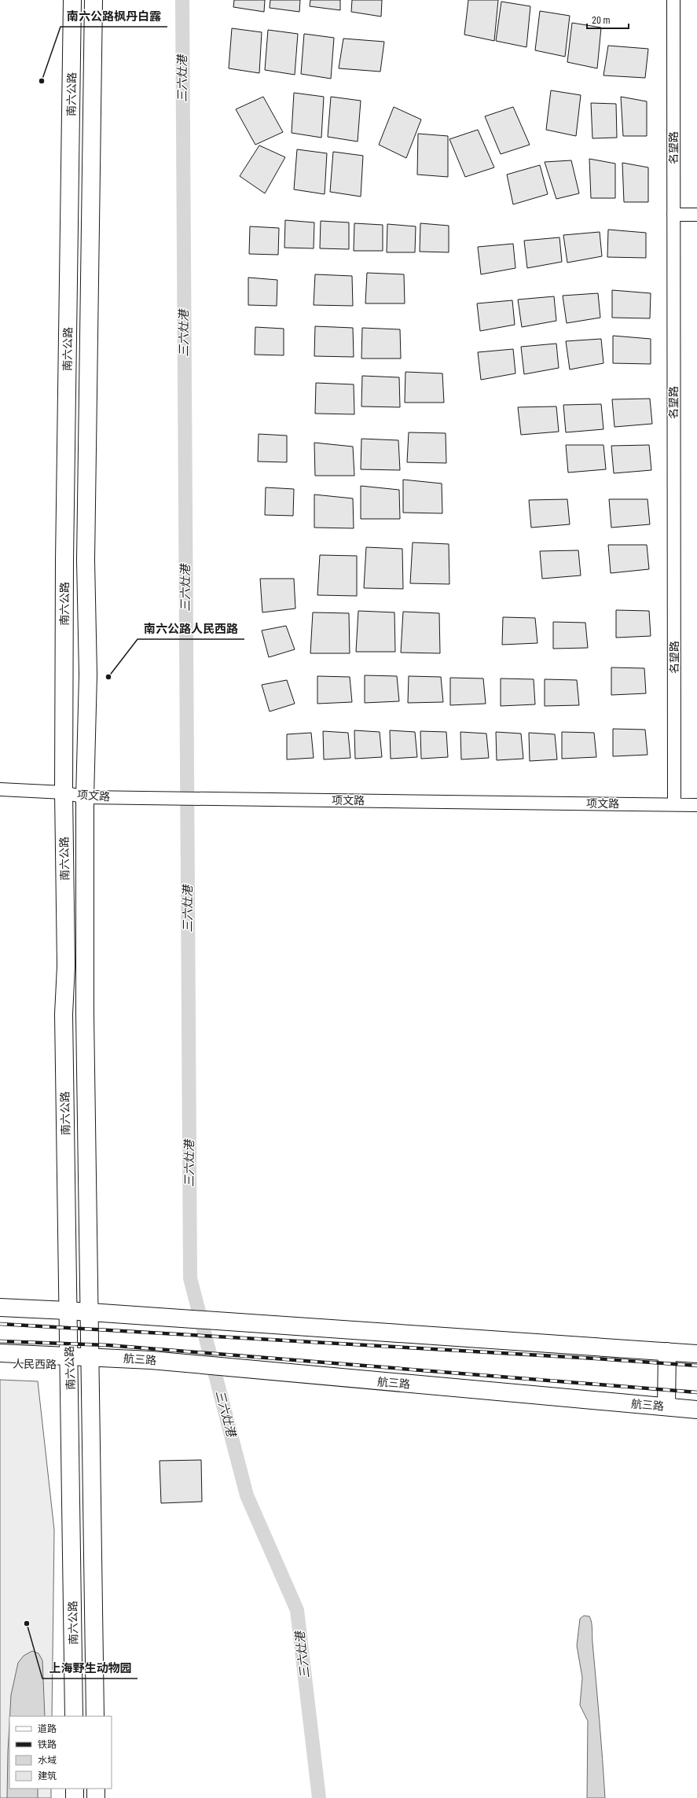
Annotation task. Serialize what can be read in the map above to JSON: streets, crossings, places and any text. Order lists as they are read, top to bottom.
{
  "streets": {
    "main road": ["南六公路", "航三路", "人民西路"],
    "street": ["名望路", "项文路"]
  },
  "crossings": [
    ["南六公路", "项文路"],
    ["南六公路", "航三路"],
    ["南六公路", "人民西路"],
    ["名望路", "项文路"],
    ["航三路", "人民西路"]
  ],
  "water": ["三六灶港"],
  "places": ["南六公路枫丹白露", "南六公路人民西路", "上海野生动物园"],
  "legend": [
    "道路",
    "铁路",
    "水域",
    "建筑"
  ],
  "scale_bar": "20 m"
}
